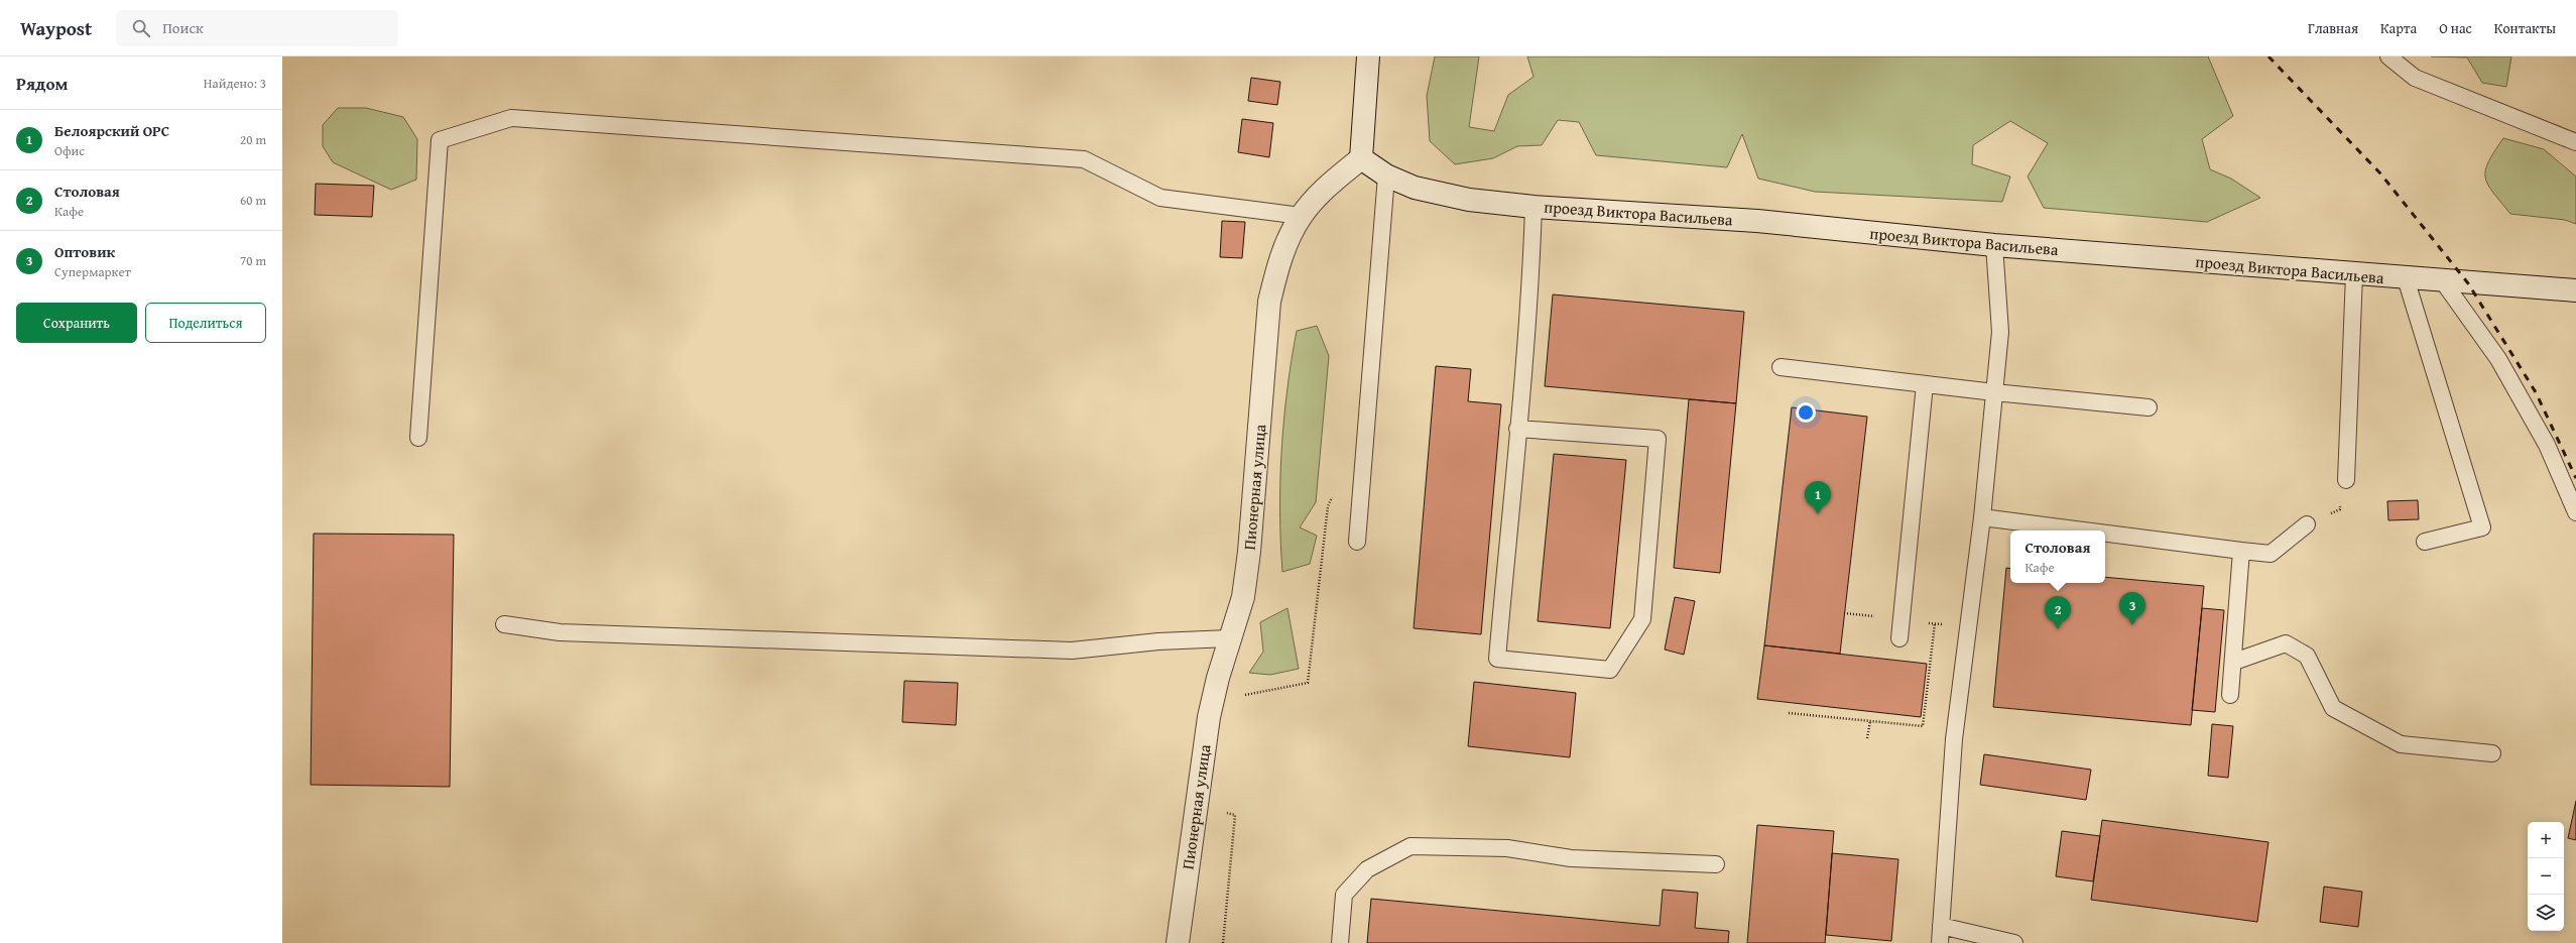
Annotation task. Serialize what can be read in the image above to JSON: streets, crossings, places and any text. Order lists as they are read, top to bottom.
{
  "streets": {
    "street": ["проезд Виктора Васильева", "Пионерная улица"]
  },
  "crossings": [
    ["проезд Виктора Васильева", "Пионерная улица"]
  ],
  "page": {
    "header": "Waypost",
    "search": "Поиск",
    "nav": [
      "Главная",
      "Карта",
      "О нас",
      "Контакты"
    ],
    "heading": ["Рядом", "Найдено: 3"],
    "list": [
      {
        "mark": "1",
        "name": "Белоярский ОРС",
        "note": "Офис",
        "value": "20 m"
      },
      {
        "mark": "2",
        "name": "Столовая",
        "note": "Кафе",
        "value": "60 m"
      },
      {
        "mark": "3",
        "name": "Оптовик",
        "note": "Супермаркет",
        "value": "70 m"
      }
    ],
    "buttons": ["Сохранить", "Поделиться"],
    "pins": ["1", "3", "2"],
    "popup": ["Столовая", "Кафе"],
    "map_buttons": ["+", "−"]
  }
}
